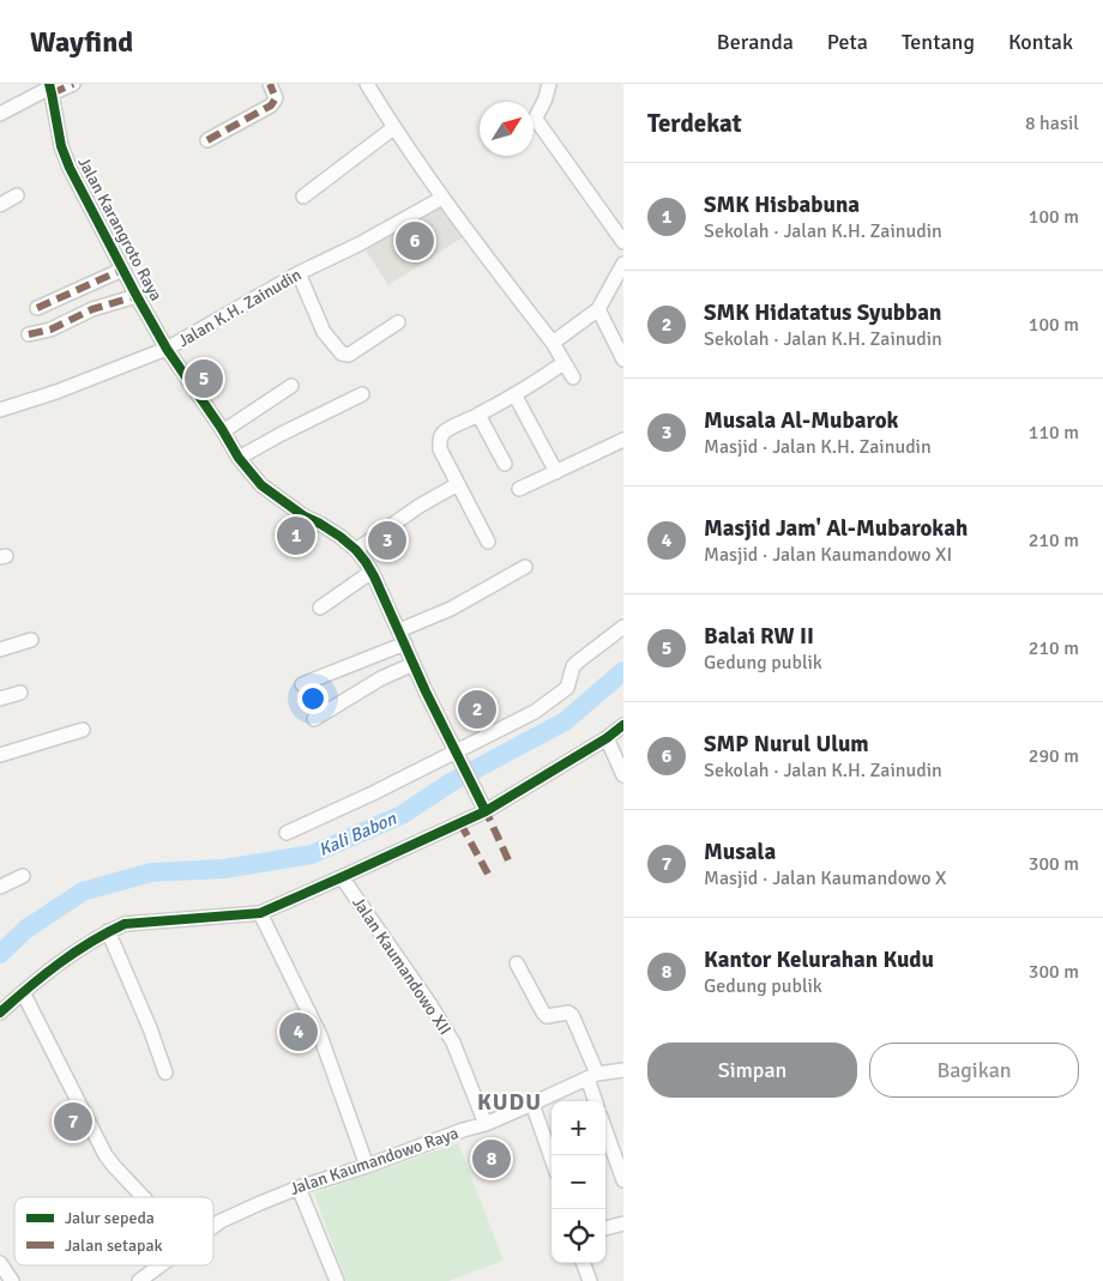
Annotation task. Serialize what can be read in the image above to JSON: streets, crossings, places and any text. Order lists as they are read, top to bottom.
{
  "streets": {
    "street": [
      "Jalan Karangroto Raya",
      "Jalan K.H. Zainudin",
      "Jalan Kaumandowo XII",
      "Jalan Kaumandowo Raya"
    ]
  },
  "crossings": [
    ["Jalan Karangroto Raya", "Jalan K.H. Zainudin"],
    ["Jalan Kaumandowo XII", "Jalan Kaumandowo Raya"]
  ],
  "districts": ["KUDU"],
  "water": ["Kali Babon"],
  "legend": ["Jalur sepeda", "Jalan setapak"],
  "north": "top right",
  "page": {
    "header": "Wayfind",
    "nav": [
      "Beranda",
      "Peta",
      "Tentang",
      "Kontak"
    ],
    "heading": ["Terdekat", "8 hasil"],
    "list": [
      {
        "mark": "1",
        "name": "SMK Hisbabuna",
        "note": "Sekolah · Jalan K.H. Zainudin",
        "value": "100 m"
      },
      {
        "mark": "2",
        "name": "SMK Hidatatus Syubban",
        "note": "Sekolah · Jalan K.H. Zainudin",
        "value": "100 m"
      },
      {
        "mark": "3",
        "name": "Musala Al-Mubarok",
        "note": "Masjid · Jalan K.H. Zainudin",
        "value": "110 m"
      },
      {
        "mark": "4",
        "name": "Masjid Jam' Al-Mubarokah",
        "note": "Masjid · Jalan Kaumandowo XI",
        "value": "210 m"
      },
      {
        "mark": "5",
        "name": "Balai RW II",
        "note": "Gedung publik",
        "value": "210 m"
      },
      {
        "mark": "6",
        "name": "SMP Nurul Ulum",
        "note": "Sekolah · Jalan K.H. Zainudin",
        "value": "290 m"
      },
      {
        "mark": "7",
        "name": "Musala",
        "note": "Masjid · Jalan Kaumandowo X",
        "value": "300 m"
      },
      {
        "mark": "8",
        "name": "Kantor Kelurahan Kudu",
        "note": "Gedung publik",
        "value": "300 m"
      }
    ],
    "pins": [
      "6",
      "5",
      "1",
      "3",
      "2",
      "4",
      "7",
      "8"
    ],
    "buttons": ["Simpan", "Bagikan"],
    "map_buttons": ["+", "−"]
  }
}
